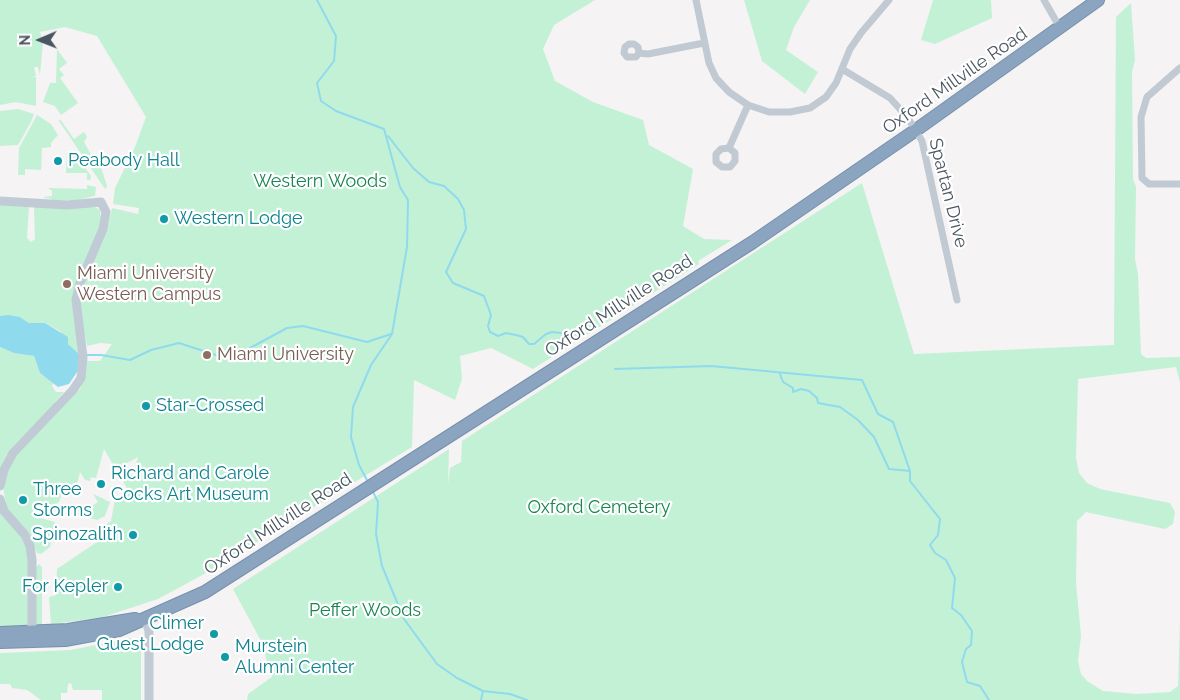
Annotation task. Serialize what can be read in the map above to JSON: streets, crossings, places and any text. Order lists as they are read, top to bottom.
{
  "streets": {
    "highway": ["Oxford Millville Road"],
    "street": ["Spartan Drive"]
  },
  "crossings": [
    ["Oxford Millville Road", "Spartan Drive"]
  ],
  "parks": ["Western Woods", "Oxford Cemetery", "Peffer Woods"],
  "places": [
    "Peabody Hall",
    "Western Lodge",
    "Miami University Western Campus",
    "Miami University",
    "Star-Crossed",
    "Richard and Carole Cocks Art Museum",
    "Three Storms",
    "Spinozalith",
    "For Kepler",
    "Climer Guest Lodge",
    "Murstein Alumni Center"
  ],
  "north": "left"
}
